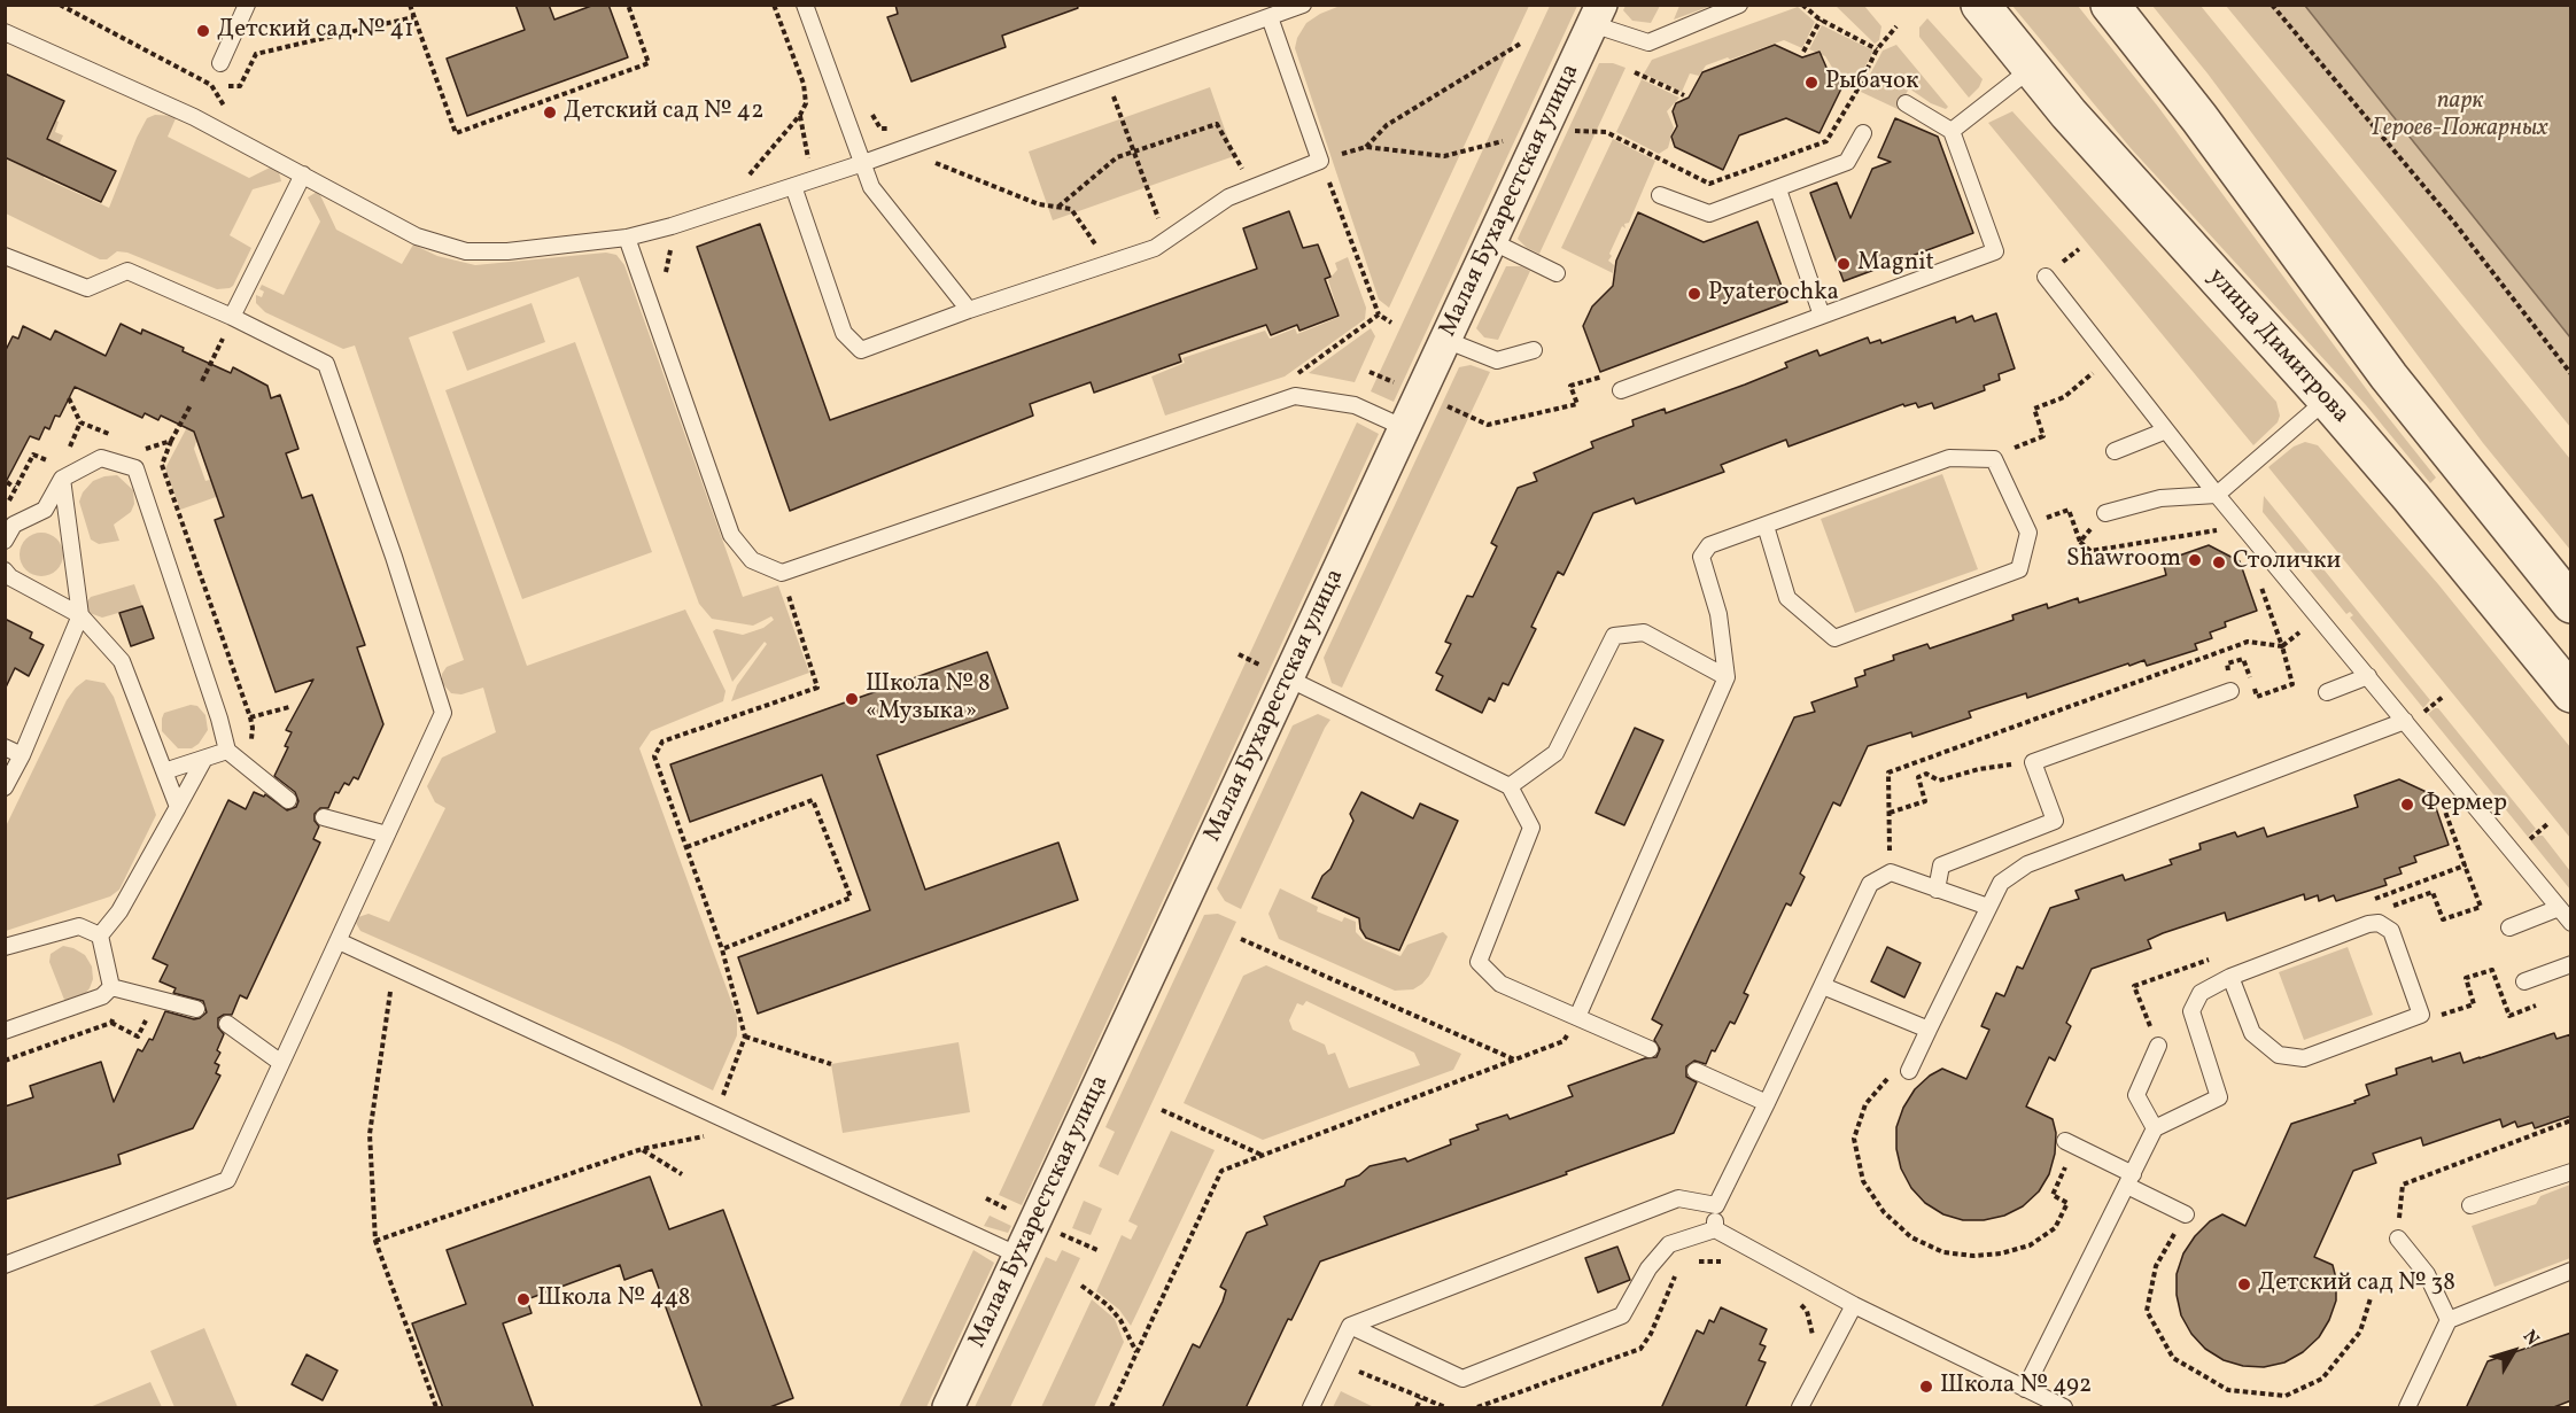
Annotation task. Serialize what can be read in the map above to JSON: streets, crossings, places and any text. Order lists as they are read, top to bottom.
{
  "streets": {
    "street": ["Малая Бухарестская улица", "улица Димитрова"]
  },
  "parks": ["парк Героев-Пожарных"],
  "places": [
    "Детский сад № 41",
    "Рыбачок",
    "Детский сад № 42",
    "Magnit",
    "Pyaterochka",
    "Shawroom",
    "Столички",
    "Школа № 8 «Музыка»",
    "Фермер",
    "Детский сад № 38",
    "Школа № 448",
    "Школа № 492"
  ],
  "north": "top right"
}
